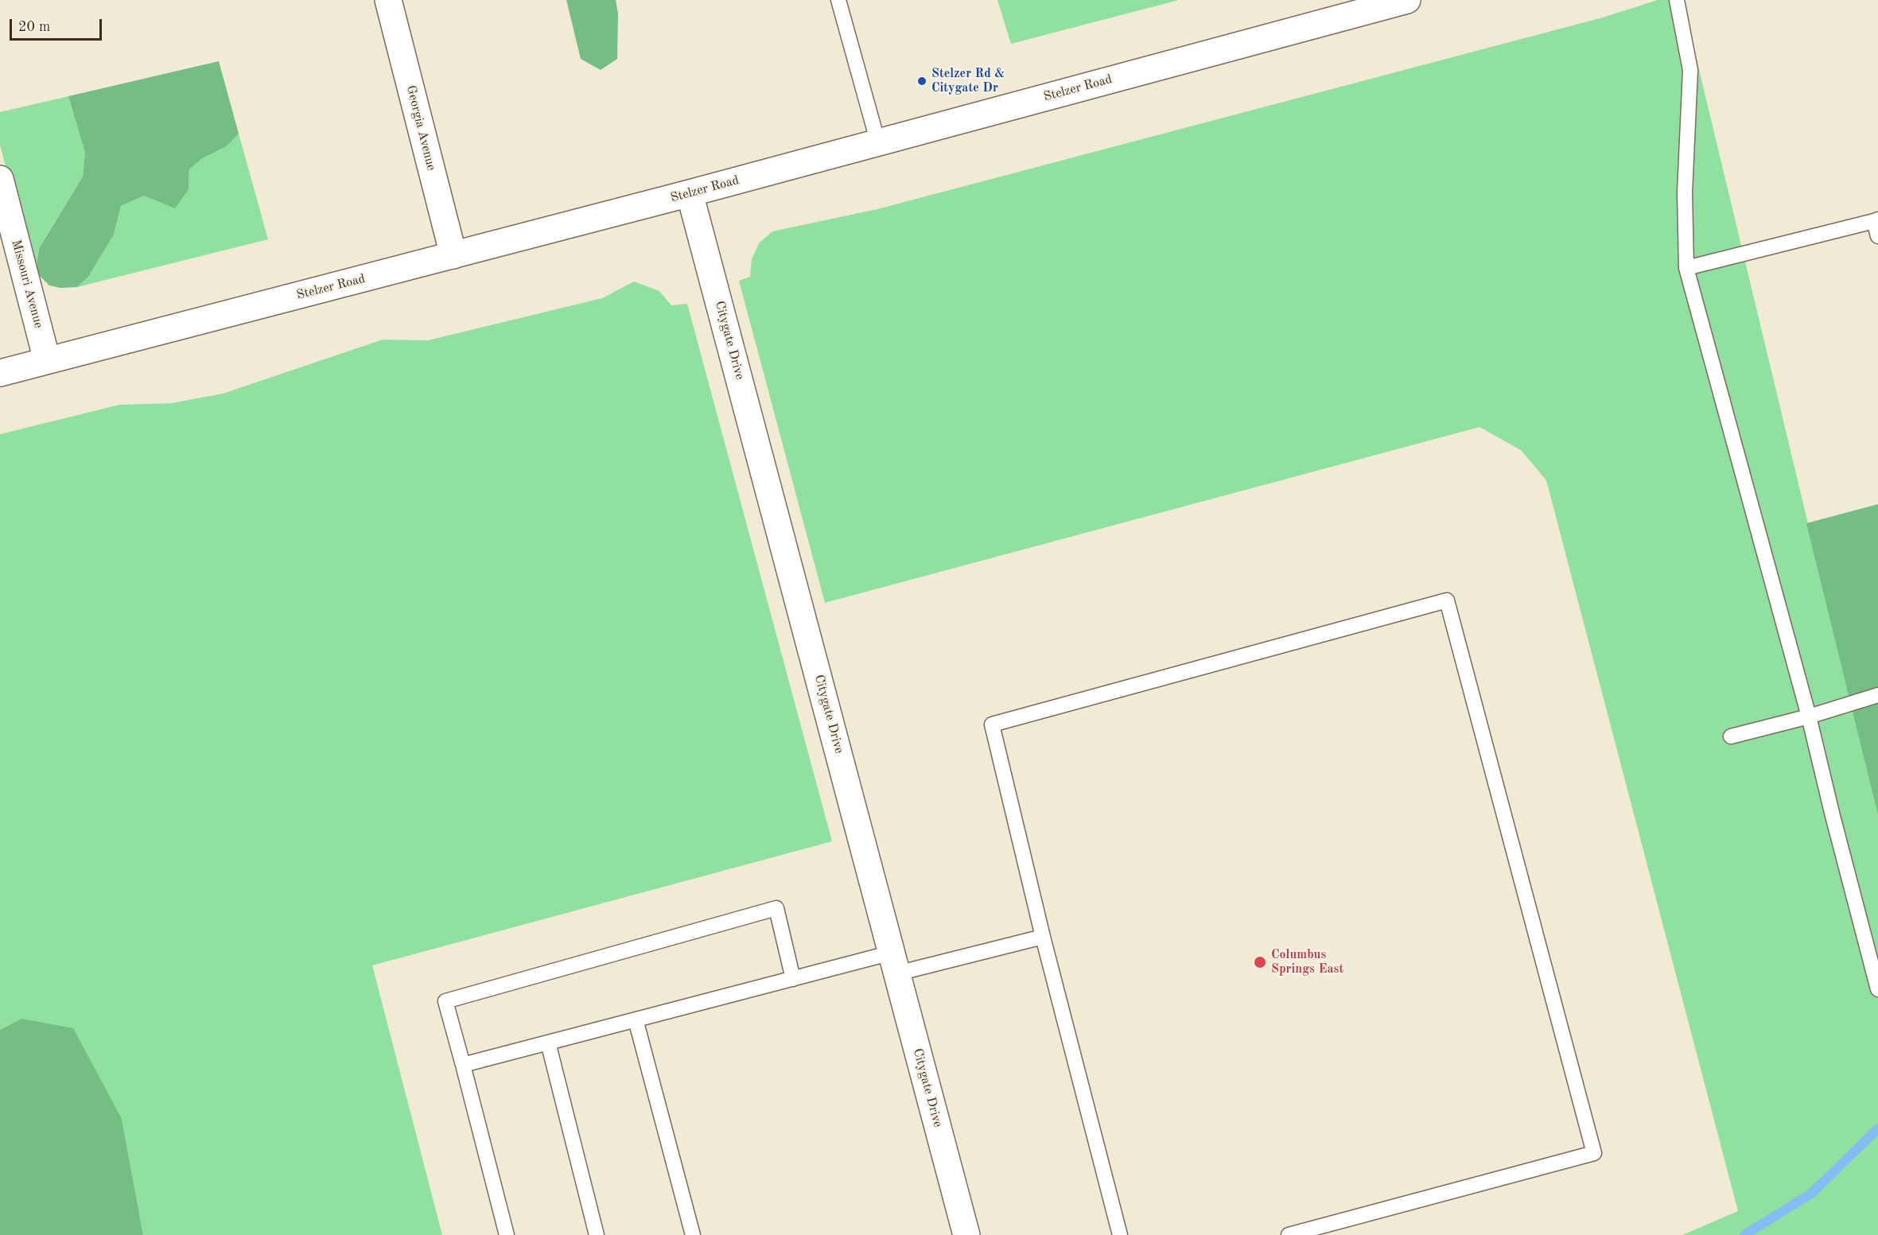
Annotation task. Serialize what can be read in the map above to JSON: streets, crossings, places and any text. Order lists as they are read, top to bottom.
{
  "streets": {
    "street": [
      "Stelzer Road",
      "Georgia Avenue",
      "Missouri Avenue",
      "Citygate Drive"
    ]
  },
  "crossings": [
    ["Stelzer Road", "Georgia Avenue"],
    ["Stelzer Road", "Missouri Avenue"],
    ["Stelzer Road", "Citygate Drive"]
  ],
  "places": ["Stelzer Rd & Citygate Dr", "Columbus Springs East"],
  "scale_bar": "20 m"
}
